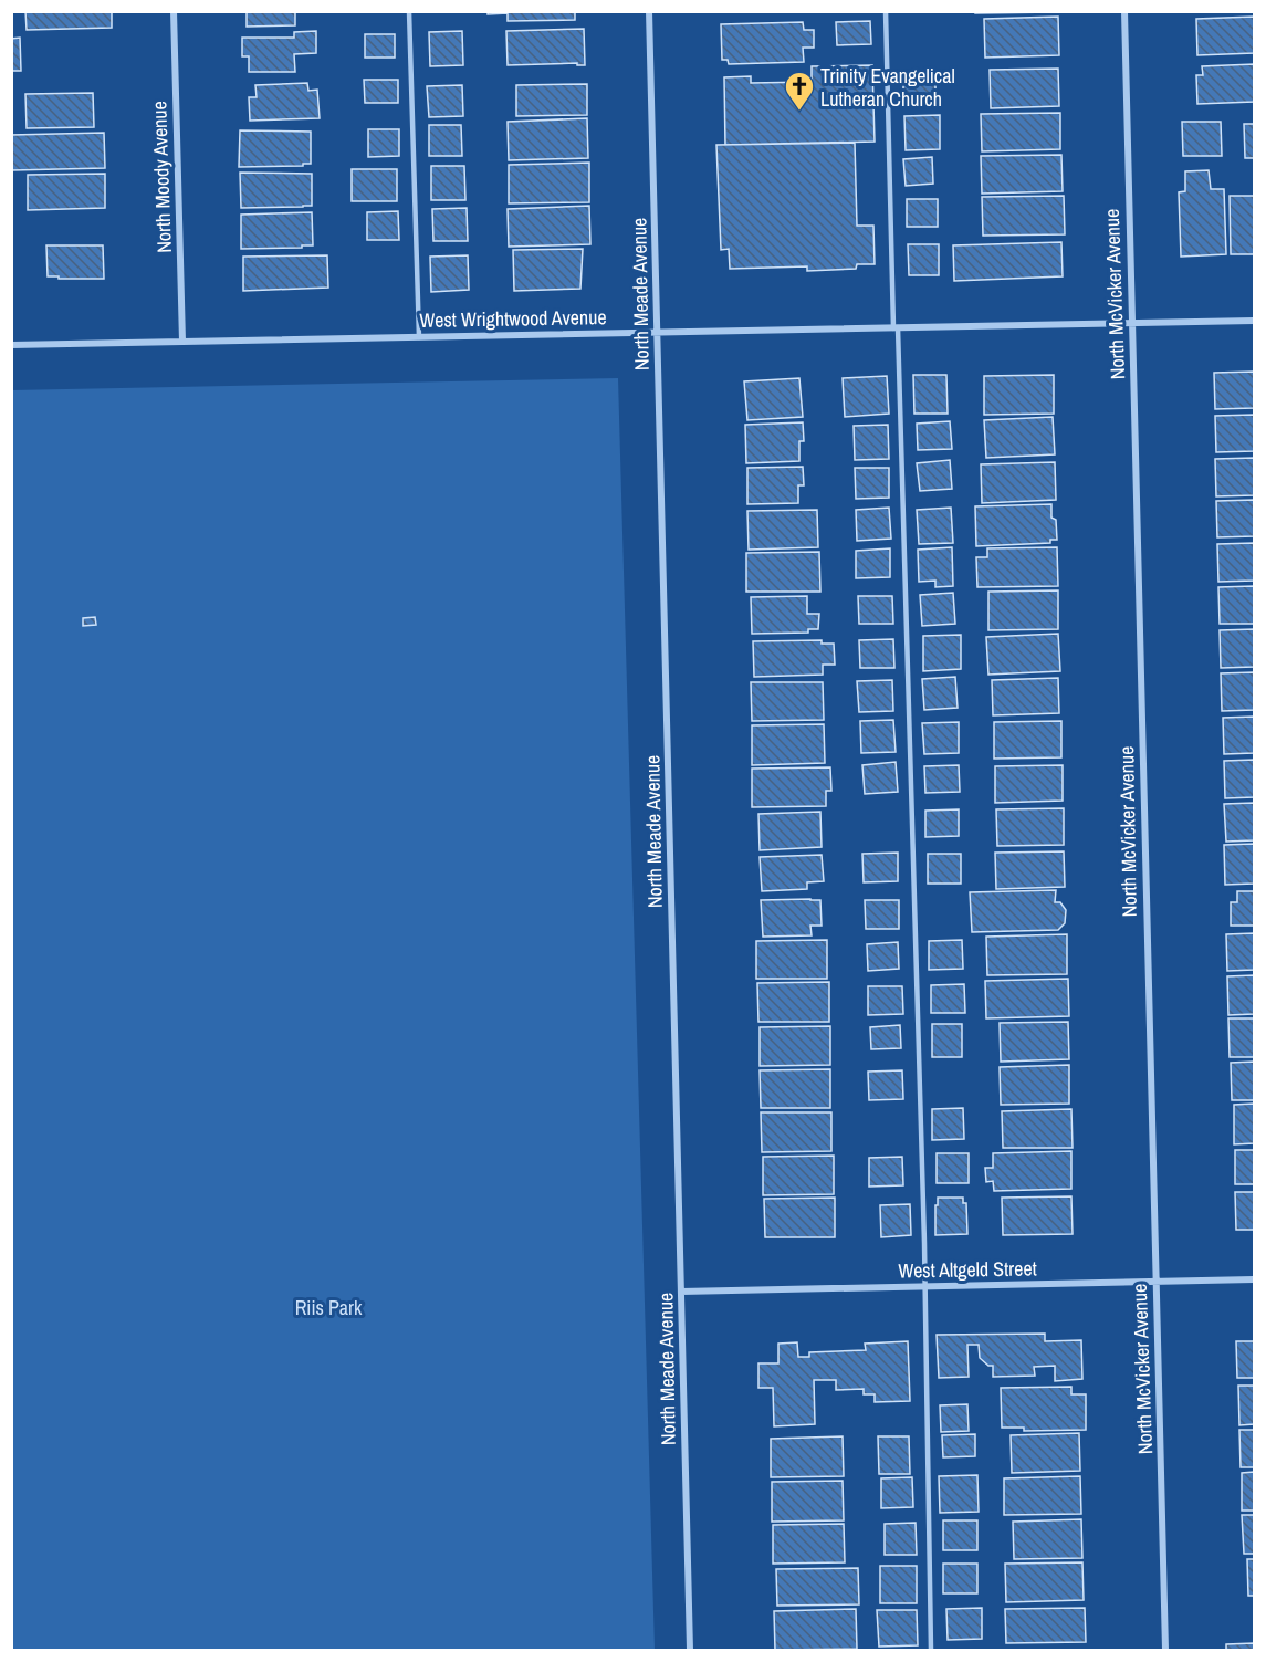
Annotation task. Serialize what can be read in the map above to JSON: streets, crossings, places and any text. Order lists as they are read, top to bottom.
{
  "streets": {
    "street": [
      "North Moody Avenue",
      "North Meade Avenue",
      "North McVicker Avenue",
      "West Wrightwood Avenue",
      "West Altgeld Street"
    ]
  },
  "crossings": [
    ["North Moody Avenue", "West Wrightwood Avenue"],
    ["North Meade Avenue", "West Wrightwood Avenue"],
    ["North Meade Avenue", "West Altgeld Street"],
    ["North McVicker Avenue", "West Wrightwood Avenue"],
    ["North McVicker Avenue", "West Altgeld Street"]
  ],
  "parks": ["Riis Park"],
  "places": {
    "church": ["Trinity Evangelical Lutheran Church"]
  }
}
